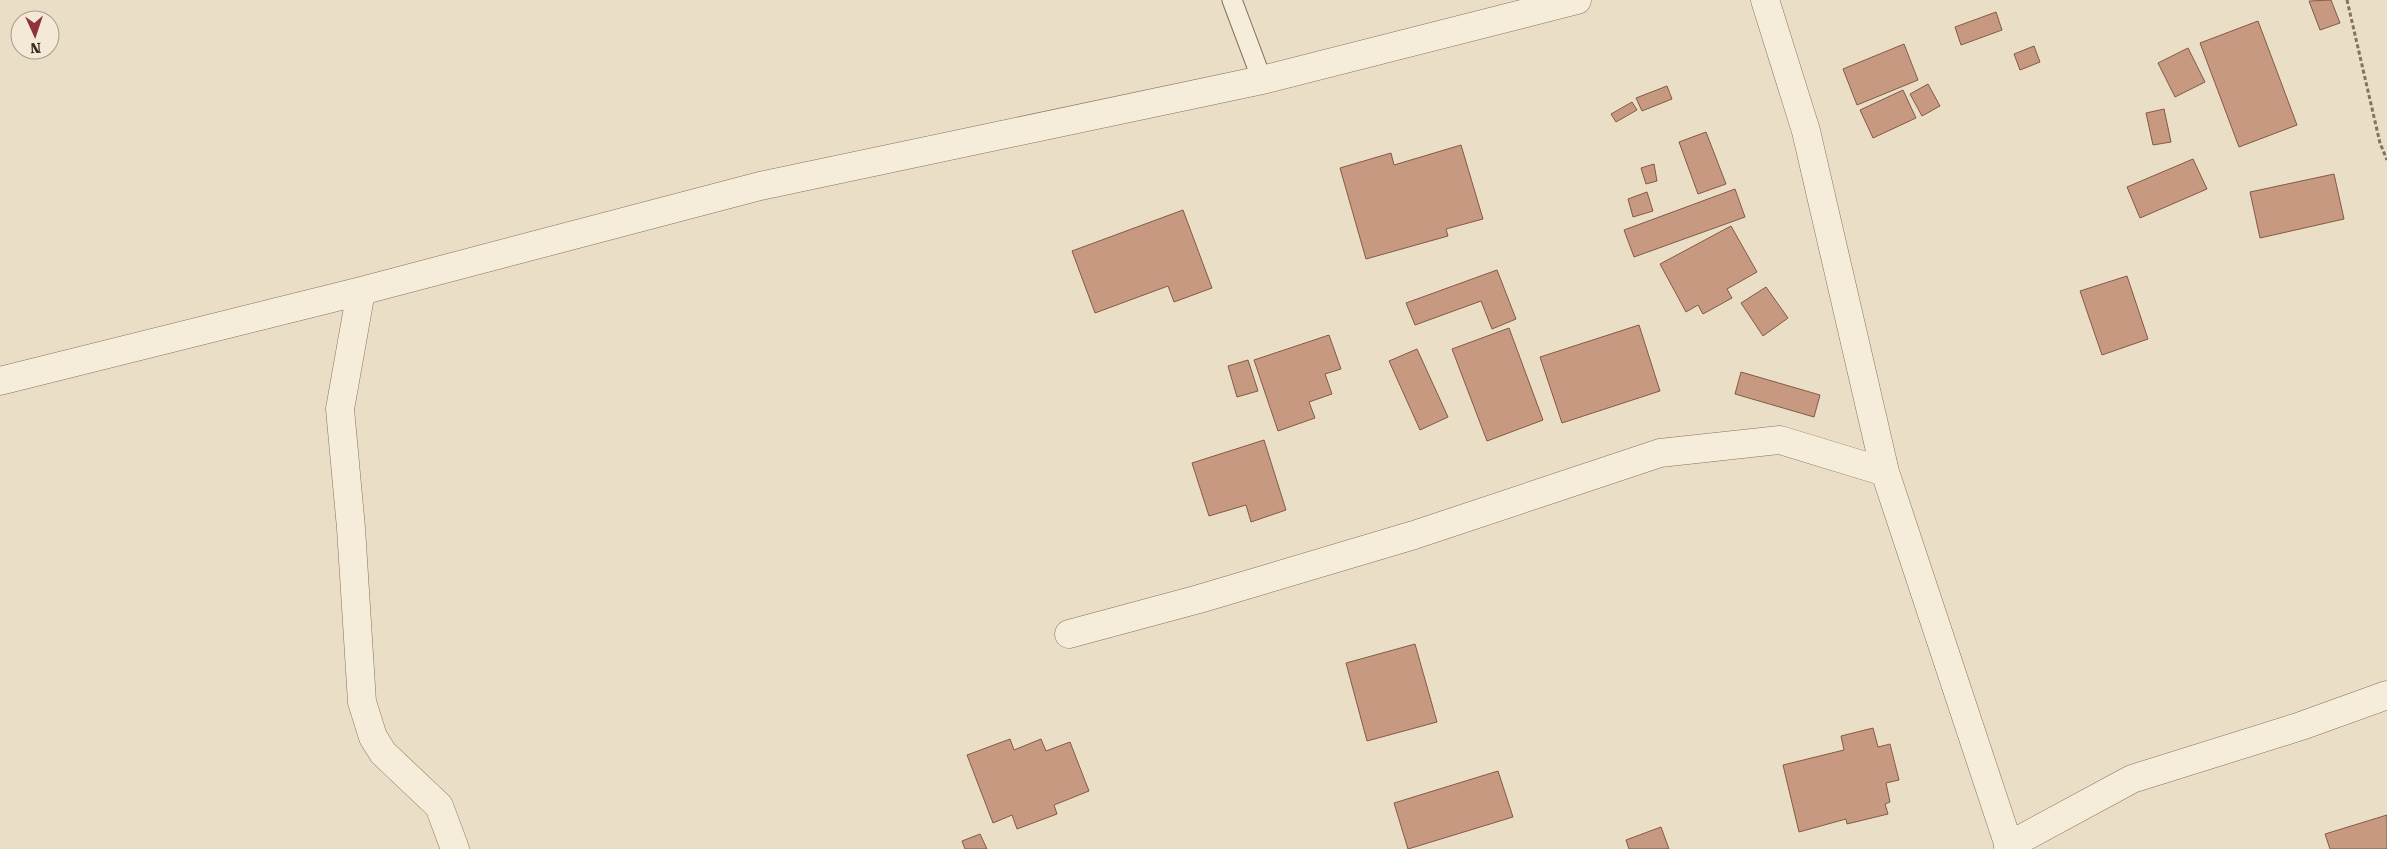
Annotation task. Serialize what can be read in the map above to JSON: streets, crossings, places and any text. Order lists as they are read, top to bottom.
{
  "north": "bottom"
}
